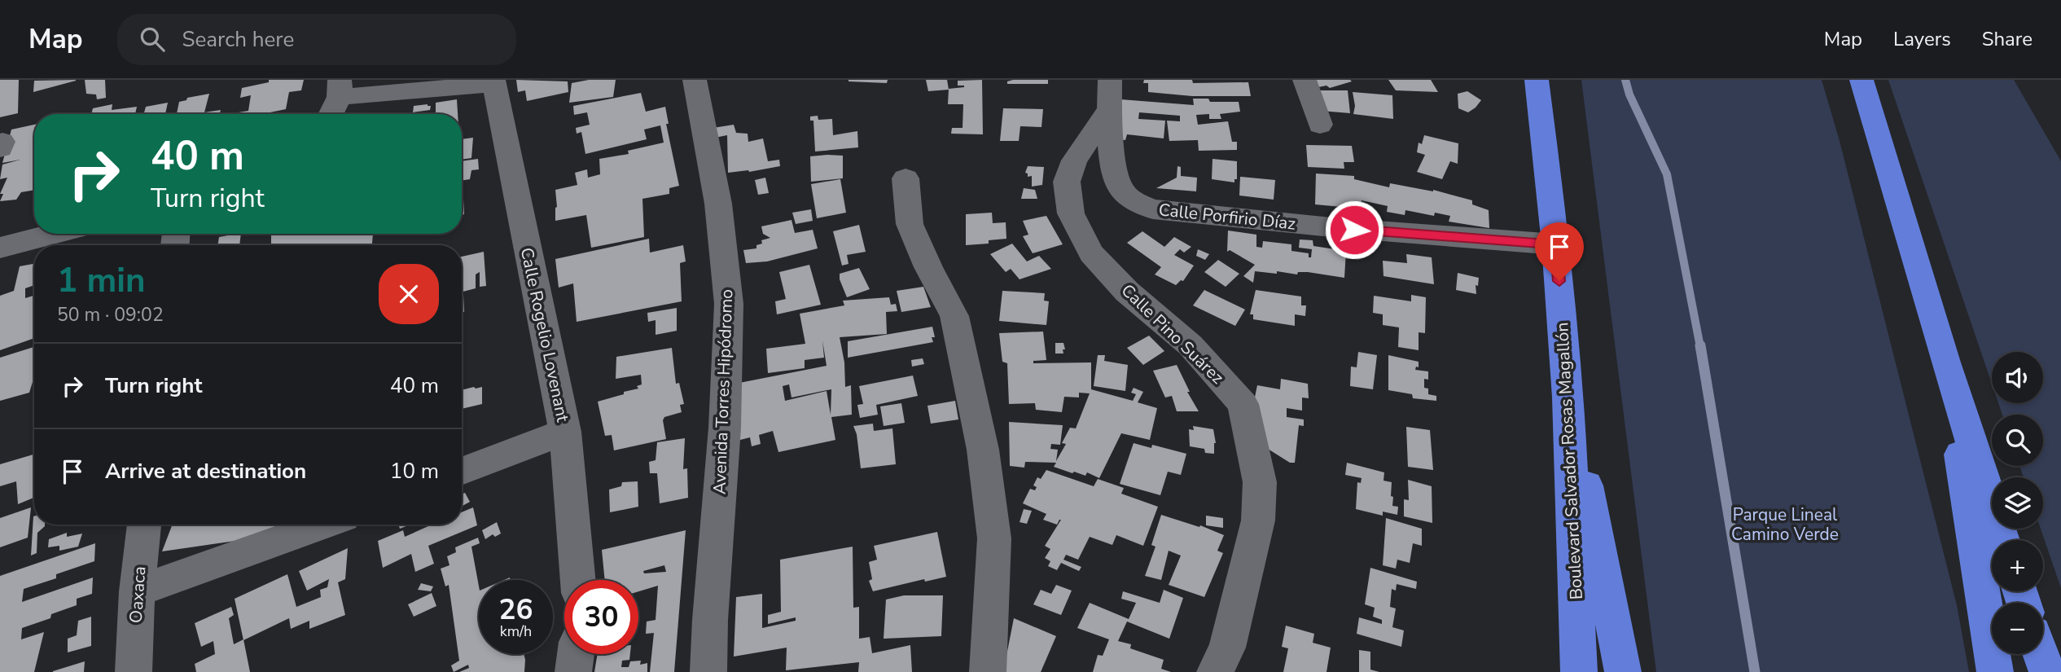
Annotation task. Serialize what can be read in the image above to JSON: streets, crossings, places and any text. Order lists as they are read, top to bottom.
{
  "streets": {
    "highway": ["Boulevard Salvador Rosas Magallón"],
    "street": [
      "Calle Porfirio Díaz",
      "Calle Pino Suárez",
      "Calle Rogelio Lovenant",
      "Avenida Torres Hipódromo",
      "Oaxaca"
    ]
  },
  "crossings": [
    ["Calle Porfirio Díaz", "Calle Pino Suárez"],
    ["Calle Porfirio Díaz", "Boulevard Salvador Rosas Magallón"]
  ],
  "parks": ["Parque Lineal Camino Verde"],
  "page": {
    "header": "Map",
    "search": "Search here",
    "nav": ["Map", "Layers", "Share"],
    "turn": ["40 m", "Turn right"],
    "heading": ["1 min", "50 m · 09:02"],
    "list": [
      {
        "name": "Turn right",
        "value": "40 m"
      },
      {
        "name": "Arrive at destination",
        "value": "10 m"
      }
    ],
    "map_buttons": ["+", "−"],
    "speed": "26 km/h",
    "limit": "30"
  }
}
